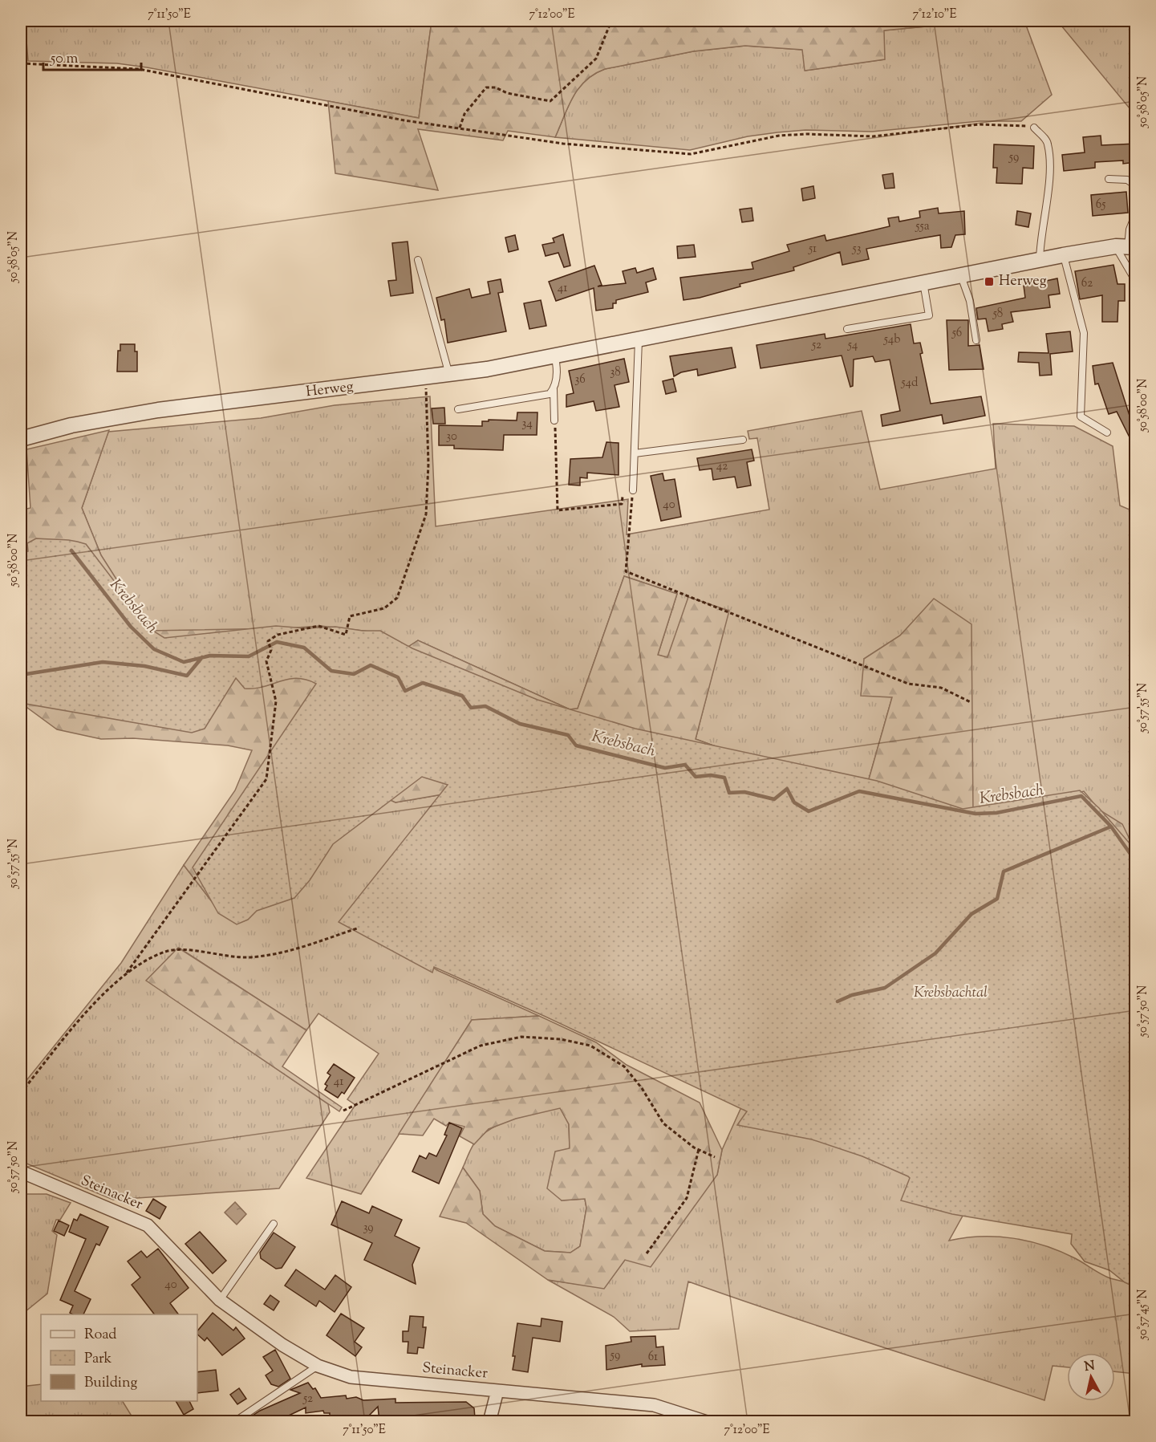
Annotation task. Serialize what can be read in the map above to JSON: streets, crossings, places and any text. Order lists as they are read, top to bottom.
{
  "streets": {
    "street": ["Herweg", "Steinacker"]
  },
  "water": ["Krebsbach"],
  "parks": ["Krebsbachtal"],
  "places": {
    "transit": ["Herweg"]
  },
  "house_numbers": [
    "59",
    "65",
    "55a",
    "51",
    "53",
    "62",
    "41",
    "58",
    "56",
    "54b",
    "52",
    "54",
    "38",
    "36",
    "54d",
    "34",
    "30",
    "42",
    "40",
    "41",
    "39",
    "40",
    "59",
    "61",
    "52"
  ],
  "legend": ["Road", "Park", "Building"],
  "scale_bar": "50 m",
  "north": "top",
  "coordinates": [
    "7°11'50\"E",
    "7°12'00\"E",
    "7°12'10\"E",
    "50°58'05\"N",
    "50°58'00\"N",
    "50°57'55\"N",
    "50°57'50\"N",
    "50°57'45\"N"
  ]
}
